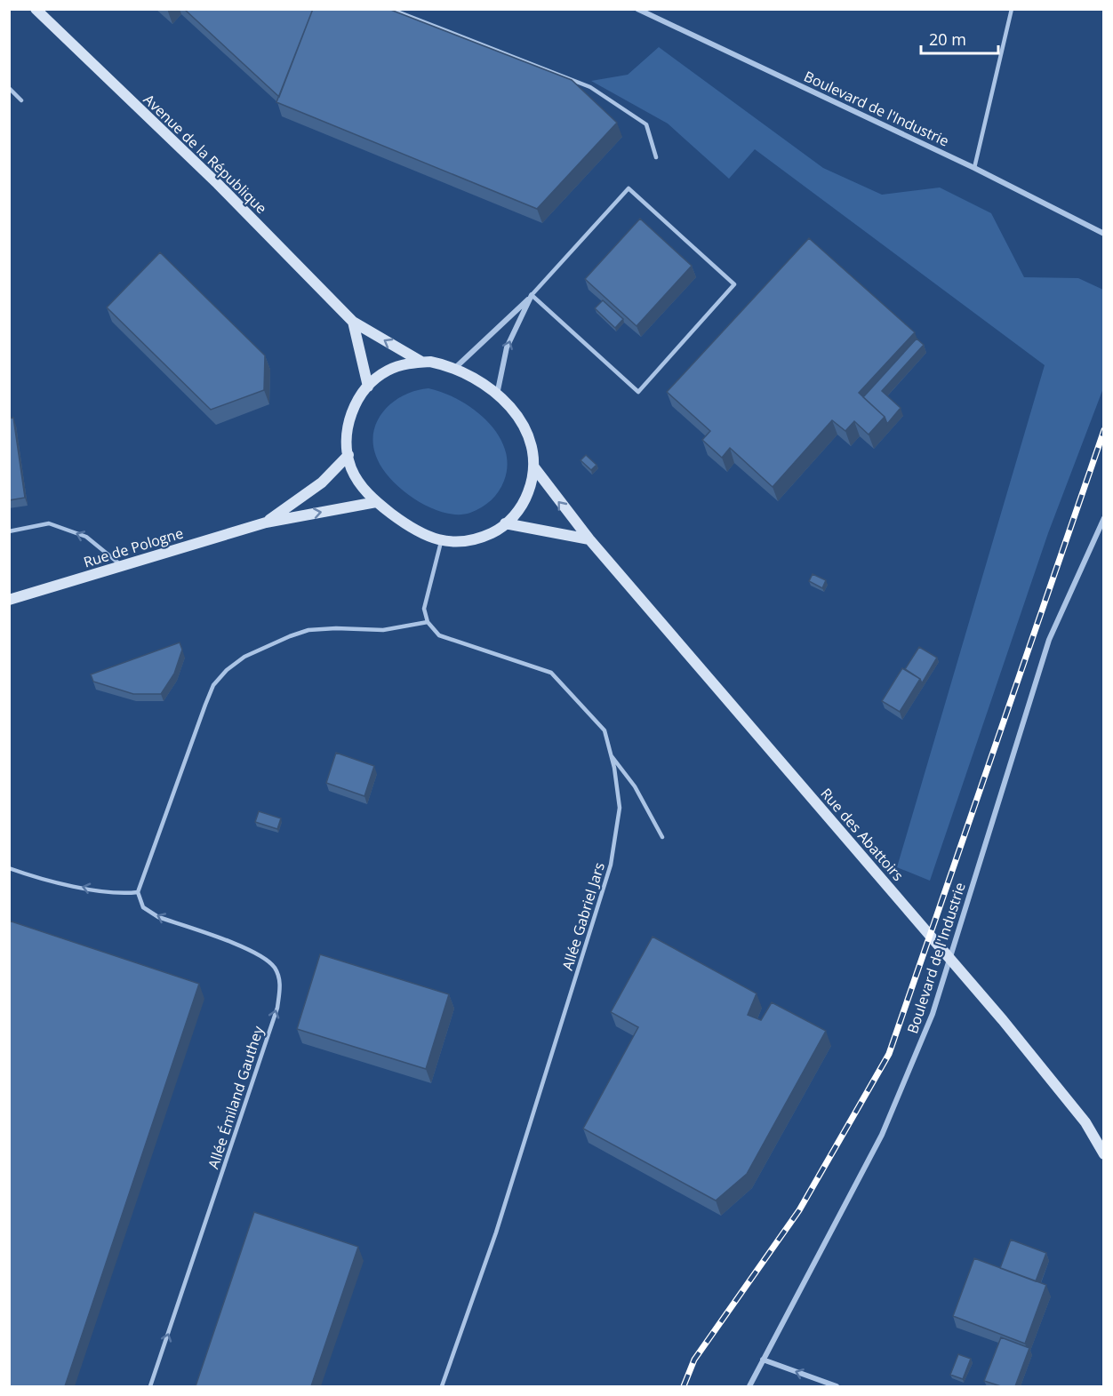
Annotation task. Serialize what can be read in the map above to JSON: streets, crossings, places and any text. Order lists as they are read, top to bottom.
{
  "streets": {
    "street": [
      "Boulevard de l'Industrie",
      "Avenue de la République",
      "Rue de Pologne",
      "Rue des Abattoirs"
    ],
    "lane": ["Allée Gabriel Jars", "Allée Émiland Gauthey"]
  },
  "crossings": [
    ["Avenue de la République", "Rue de Pologne"],
    ["Avenue de la République", "Rue des Abattoirs"],
    ["Rue de Pologne", "Rue des Abattoirs"]
  ],
  "one_way": ["Allée Émiland Gauthey"],
  "scale_bar": "20 m"
}
